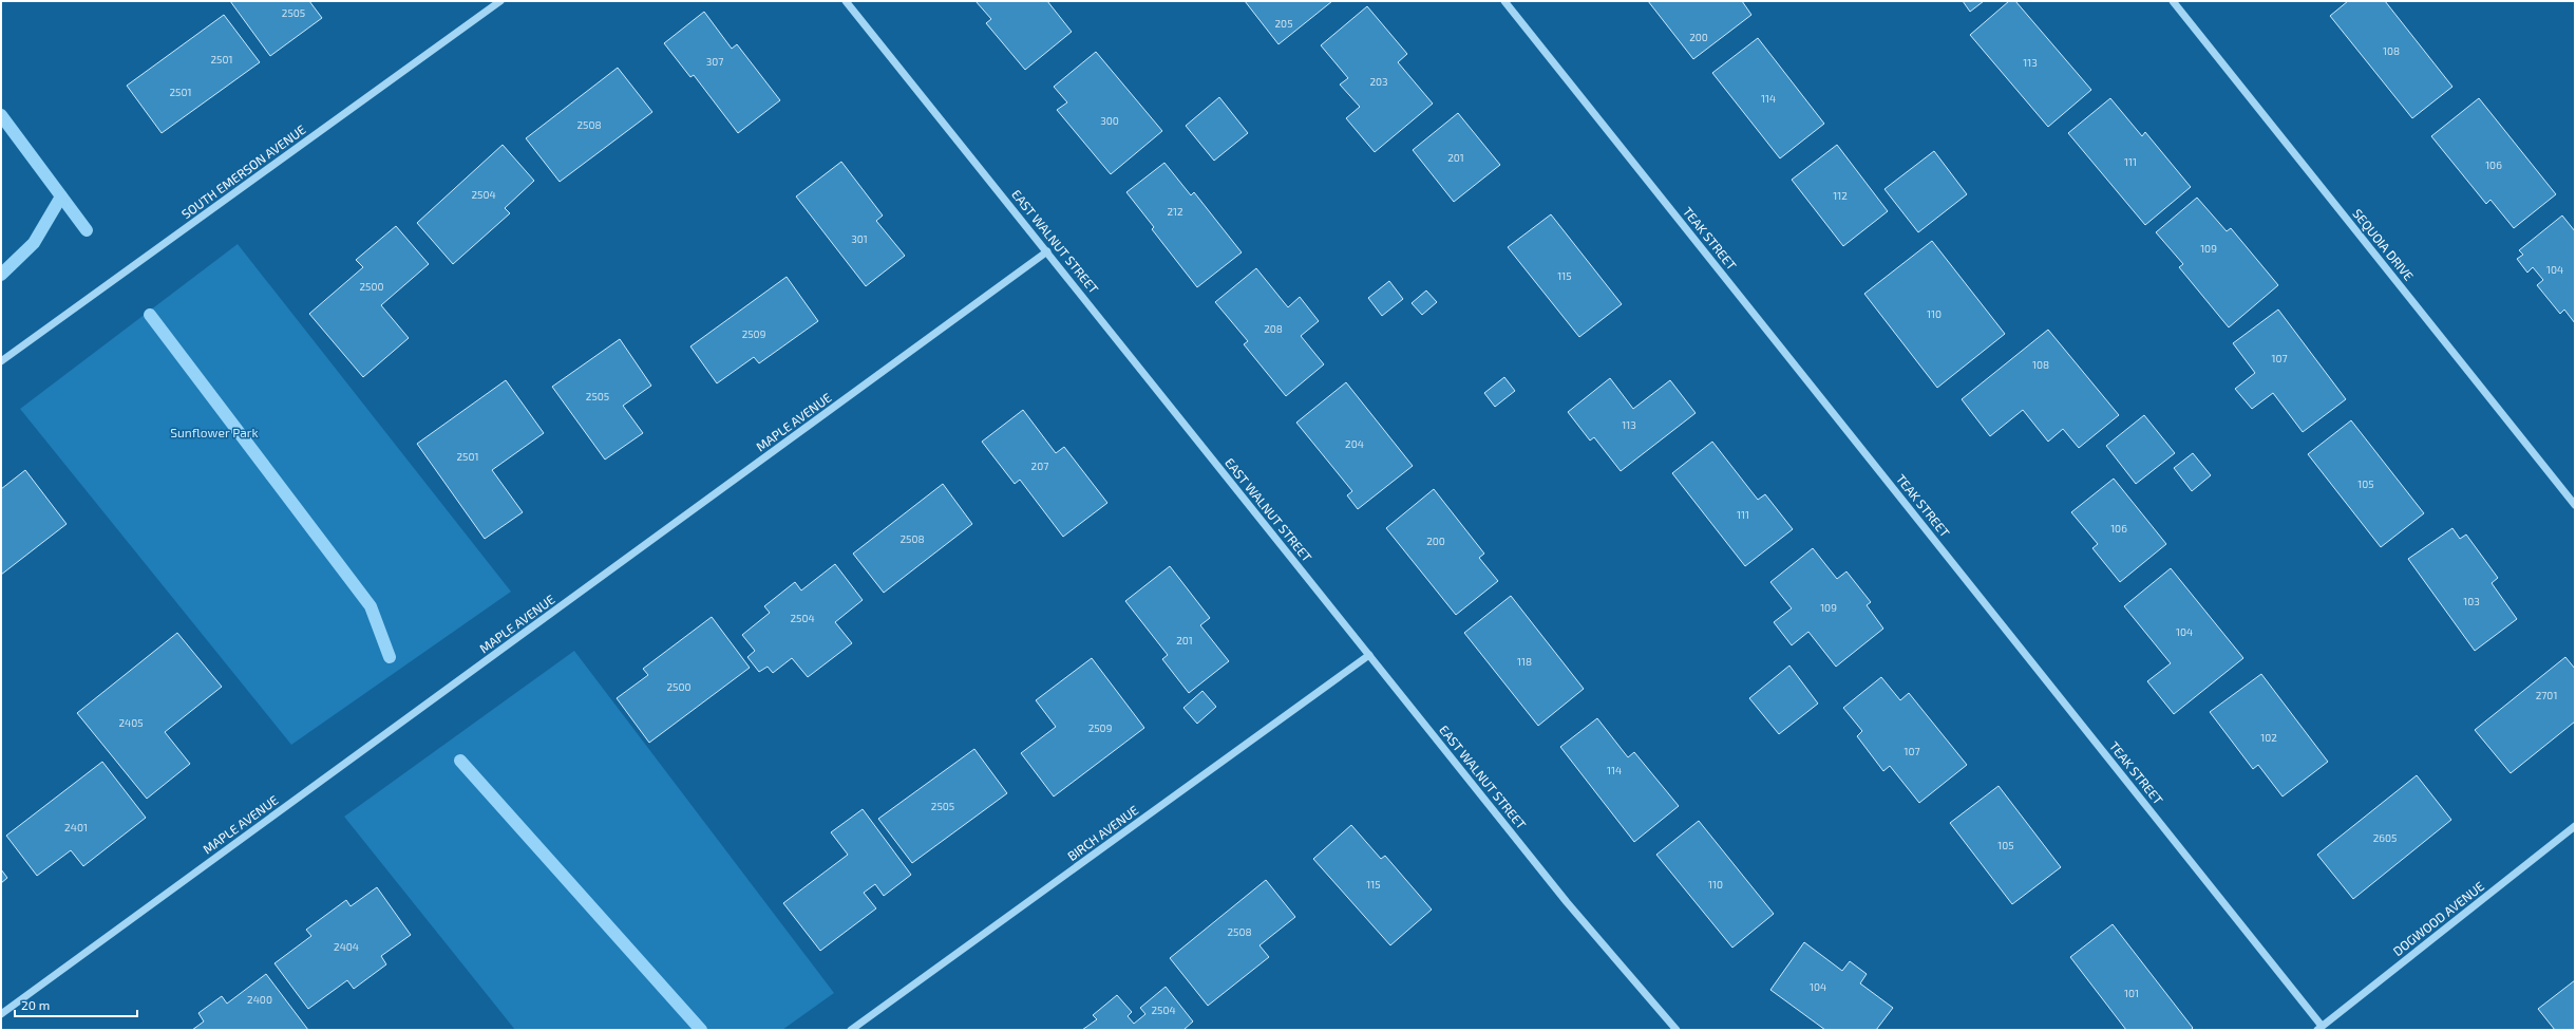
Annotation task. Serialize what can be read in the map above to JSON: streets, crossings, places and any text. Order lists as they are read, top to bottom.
{
  "streets": {
    "street": [
      "SOUTH EMERSON AVENUE",
      "TEAK STREET",
      "EAST WALNUT STREET",
      "SEQUOIA DRIVE",
      "MAPLE AVENUE",
      "BIRCH AVENUE",
      "DOGWOOD AVENUE"
    ]
  },
  "crossings": [
    ["TEAK STREET", "DOGWOOD AVENUE"],
    ["EAST WALNUT STREET", "MAPLE AVENUE"],
    ["EAST WALNUT STREET", "BIRCH AVENUE"]
  ],
  "parks": ["Sunflower Park"],
  "house_numbers": [
    "2505",
    "205",
    "200",
    "108",
    "2501",
    "307",
    "113",
    "203",
    "2501",
    "114",
    "300",
    "2508",
    "201",
    "111",
    "106",
    "2504",
    "112",
    "212",
    "301",
    "109",
    "104",
    "115",
    "2500",
    "110",
    "208",
    "2509",
    "107",
    "108",
    "2505",
    "113",
    "204",
    "2501",
    "207",
    "105",
    "111",
    "106",
    "2508",
    "200",
    "103",
    "109",
    "2504",
    "104",
    "201",
    "118",
    "2500",
    "2701",
    "2405",
    "2509",
    "102",
    "107",
    "114",
    "2505",
    "2401",
    "2605",
    "105",
    "115",
    "110",
    "2508",
    "2404",
    "104",
    "101",
    "2400",
    "2504"
  ],
  "scale_bar": "20 m"
}
